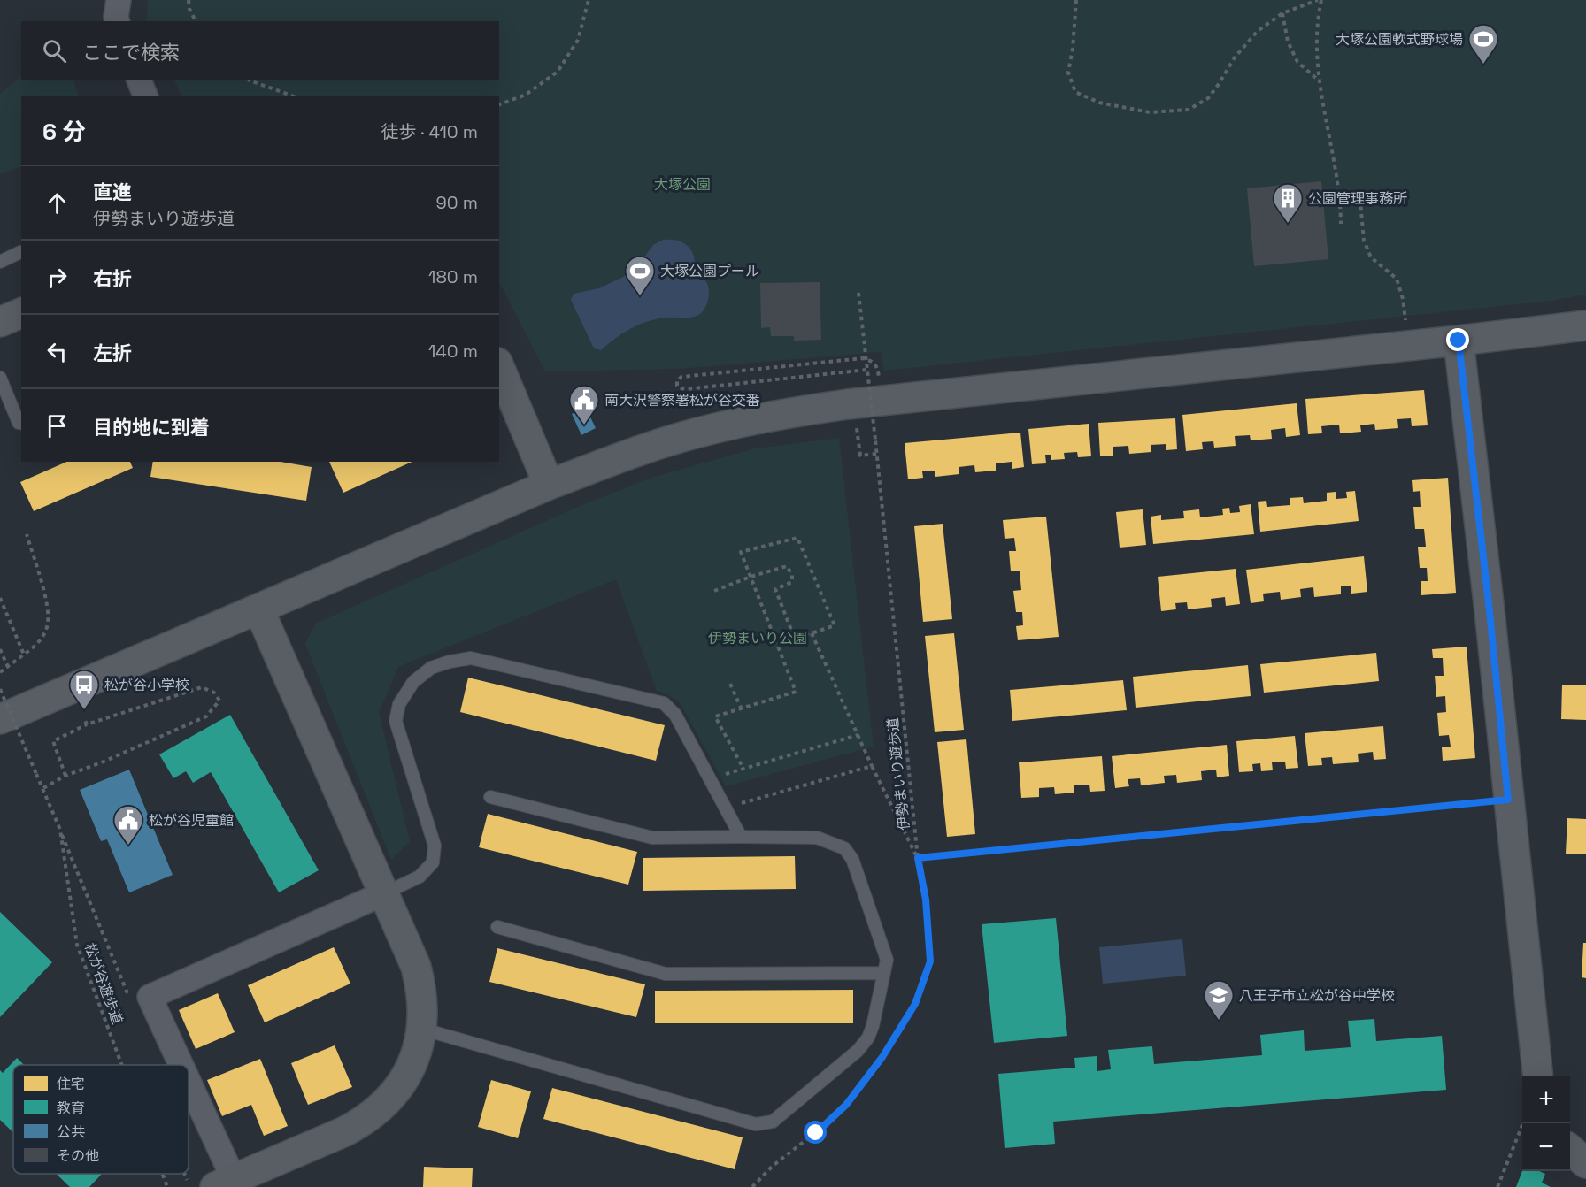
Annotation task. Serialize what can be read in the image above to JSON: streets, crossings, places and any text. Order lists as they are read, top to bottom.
{
  "streets": {
    "path": ["伊勢まいり遊歩道", "松が谷遊歩道"]
  },
  "parks": ["大塚公園", "伊勢まいり公園"],
  "places": {
    "sports": ["大塚公園軟式野球場", "大塚公園プール"],
    "building": ["公園管理事務所"],
    "public building": ["南大沢警察署松が谷交番", "松が谷児童館"],
    "bus stop": ["松が谷小学校"],
    "school or university": ["八王子市立松が谷中学校"]
  },
  "legend": [
    "住宅",
    "教育",
    "公共",
    "その他"
  ],
  "page": {
    "search": "ここで検索",
    "heading": ["6 分", "徒歩 · 410 m"],
    "list": [
      ["直進", "伊勢まいり遊歩道", "90 m"],
      ["右折", "180 m"],
      ["左折", "140 m"],
      "目的地に到着"
    ],
    "map_buttons": ["+", "−"]
  }
}
